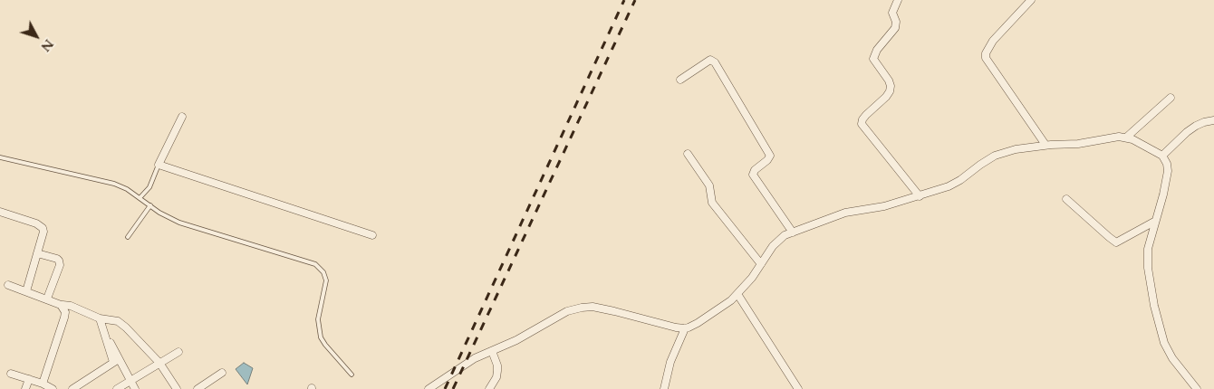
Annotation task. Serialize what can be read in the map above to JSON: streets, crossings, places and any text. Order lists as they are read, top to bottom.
{
  "north": "bottom right"
}
